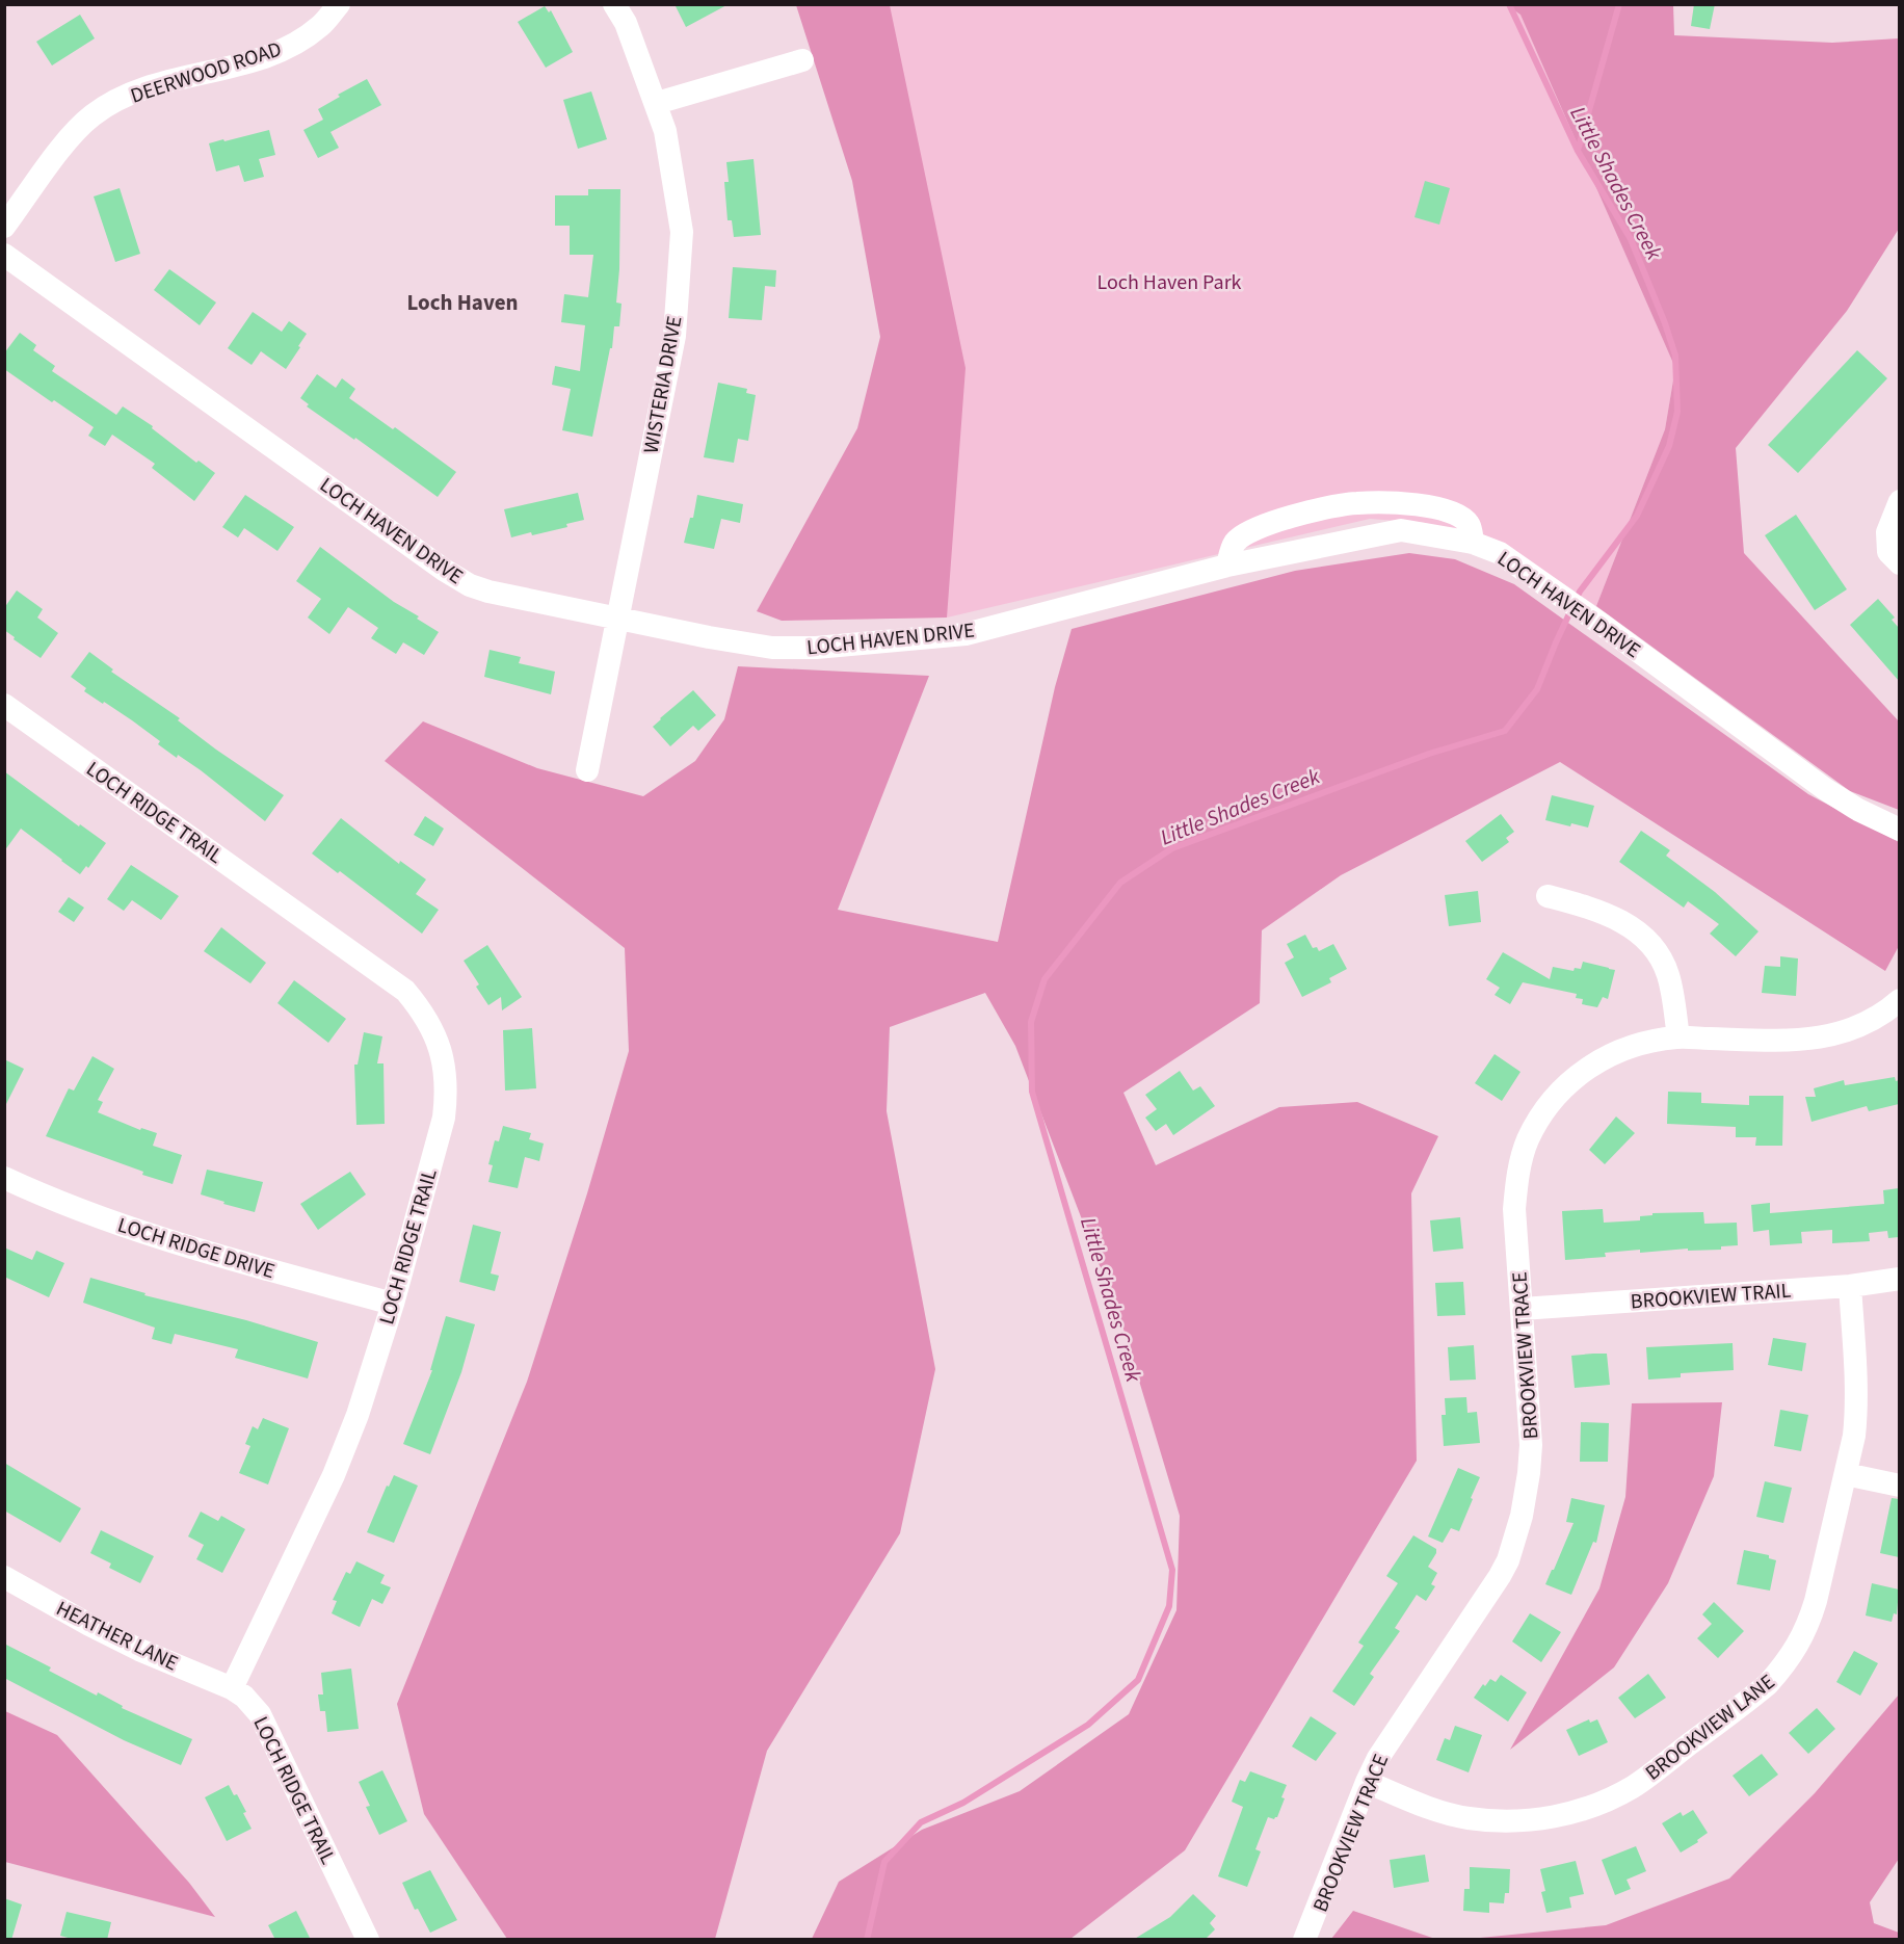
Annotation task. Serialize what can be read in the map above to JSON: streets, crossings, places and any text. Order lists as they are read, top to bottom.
{
  "streets": {
    "street": [
      "DEERWOOD ROAD",
      "WISTERIA DRIVE",
      "LOCH HAVEN DRIVE",
      "LOCH RIDGE TRAIL",
      "LOCH RIDGE DRIVE",
      "BROOKVIEW TRAIL",
      "BROOKVIEW TRACE",
      "HEATHER LANE",
      "BROOKVIEW LANE"
    ]
  },
  "crossings": [
    ["WISTERIA DRIVE", "LOCH HAVEN DRIVE"],
    ["LOCH RIDGE TRAIL", "LOCH RIDGE DRIVE"],
    ["LOCH RIDGE TRAIL", "HEATHER LANE"],
    ["BROOKVIEW TRAIL", "BROOKVIEW TRACE"],
    ["BROOKVIEW TRAIL", "BROOKVIEW LANE"],
    ["BROOKVIEW TRACE", "BROOKVIEW LANE"]
  ],
  "districts": ["Loch Haven"],
  "water": ["Little Shades Creek"],
  "parks": ["Loch Haven Park"]
}
